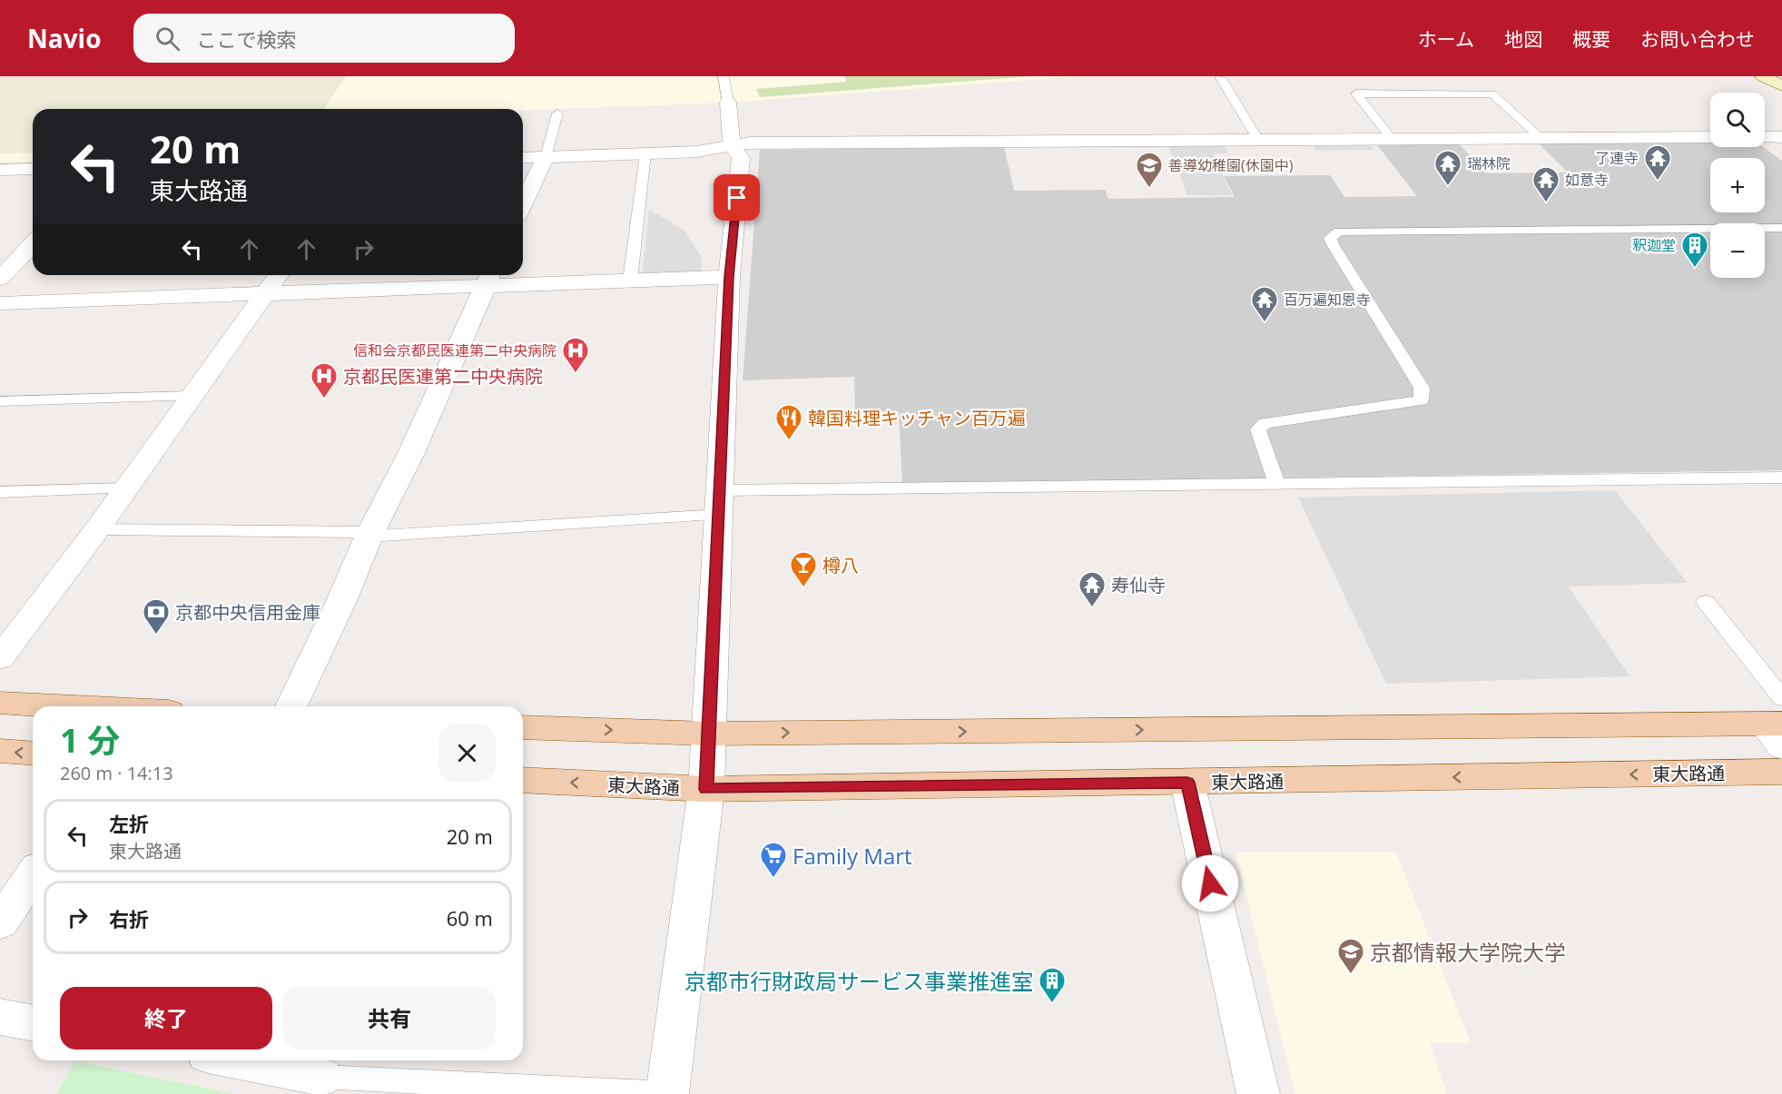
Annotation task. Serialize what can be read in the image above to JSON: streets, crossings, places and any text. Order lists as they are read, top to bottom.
{
  "streets": {
    "main road": ["東大路通"]
  },
  "places": {
    "temple": [
      "了連寺",
      "瑞林院",
      "如意寺",
      "百万遍知恩寺",
      "寿仙寺"
    ],
    "school or university": ["善導幼稚園(休園中)", "京都情報大学院大学"],
    "building": ["釈迦堂", "京都市行財政局サービス事業推進室"],
    "hospital": ["信和会京都民医連第二中央病院", "京都民医連第二中央病院"],
    "restaurant": ["韓国料理キッチャン百万遍"],
    "bar": ["樽八"],
    "bank": ["京都中央信用金庫"],
    "supermarket": ["Family Mart"]
  },
  "page": {
    "header": "Navio",
    "search": "ここで検索",
    "nav": [
      "ホーム",
      "地図",
      "概要",
      "お問い合わせ"
    ],
    "map_buttons": ["+", "−"],
    "turn": ["20 m", "東大路通"],
    "heading": ["1 分", "260 m · 14:13"],
    "list": [
      {
        "name": "左折",
        "note": "東大路通",
        "value": "20 m"
      },
      {
        "name": "右折",
        "value": "60 m"
      }
    ],
    "buttons": ["終了", "共有"]
  }
}
